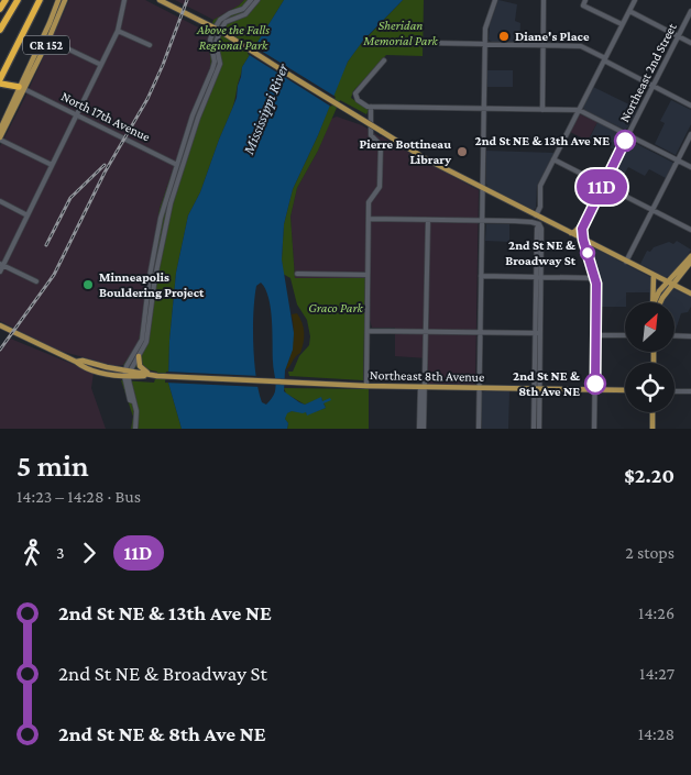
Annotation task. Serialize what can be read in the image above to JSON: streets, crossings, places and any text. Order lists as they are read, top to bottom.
{
  "streets": {
    "main road": ["CR 152", "Northeast 8th Avenue"],
    "street": ["Northeast 2nd Street", "North 17th Avenue"]
  },
  "crossings": [
    ["CR 152", "North 17th Avenue"],
    ["Northeast 2nd Street", "Northeast 8th Avenue"]
  ],
  "water": ["Mississippi River"],
  "parks": ["Sheridan Memorial Park", "Above the Falls Regional Park", "Graco Park"],
  "places": [
    "Diane's Place",
    "2nd St NE & 13th Ave NE",
    "Pierre Bottineau Library",
    "2nd St NE & Broadway St",
    "Minneapolis Bouldering Project",
    "2nd St NE & 8th Ave NE"
  ],
  "lines": ["bus line 11D"],
  "north": "top right",
  "page": {
    "on_map": "11D",
    "heading": ["5 min", "14:23 – 14:28 · Bus", "$2.20"],
    "legs": ["3", "11D", "2 stops"],
    "list": [
      {
        "name": "2nd St NE & 13th Ave NE",
        "value": "14:26"
      },
      {
        "name": "2nd St NE & Broadway St",
        "value": "14:27"
      },
      {
        "name": "2nd St NE & 8th Ave NE",
        "value": "14:28"
      }
    ]
  }
}
